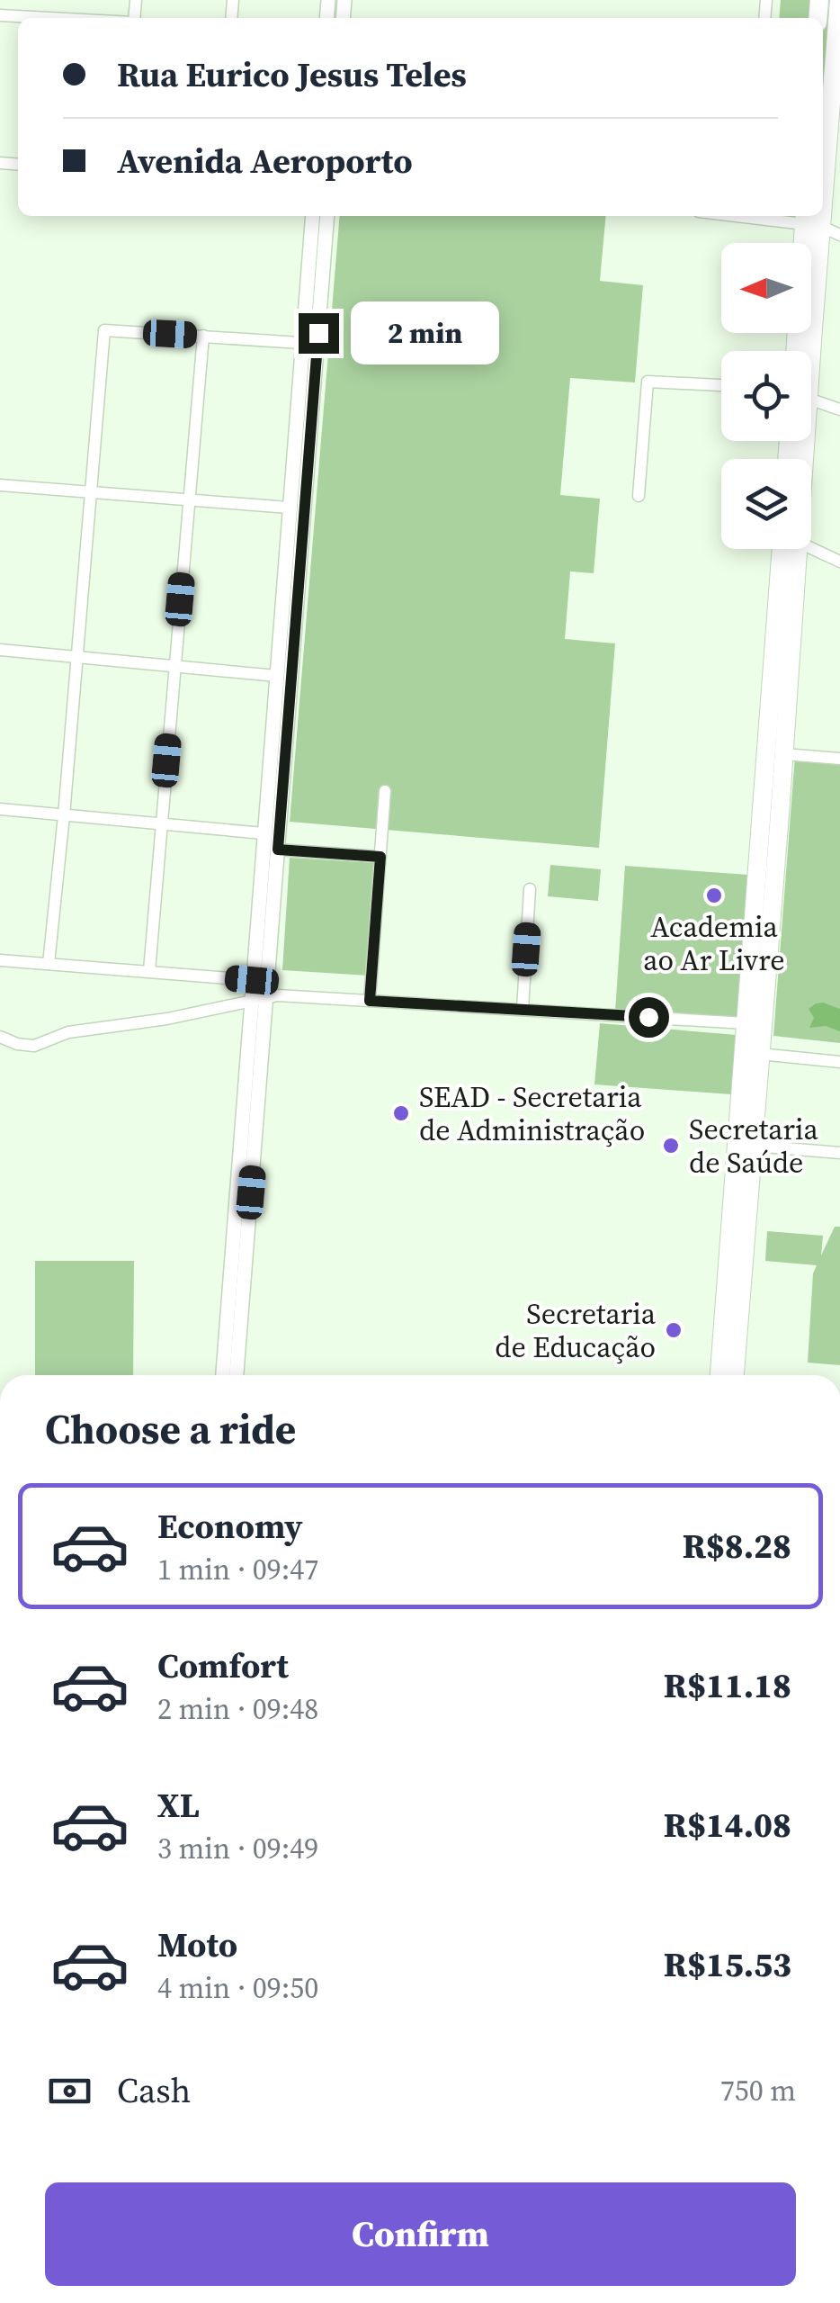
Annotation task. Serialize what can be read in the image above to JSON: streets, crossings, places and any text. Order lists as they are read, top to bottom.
{
  "places": [
    "Academia ao Ar Livre",
    "SEAD - Secretaria de Administração",
    "Secretaria de Saúde",
    "Secretaria de Educação"
  ],
  "north": "left",
  "page": {
    "banner": ["Rua Eurico Jesus Teles", "Avenida Aeroporto"],
    "bubble": "2 min",
    "heading": "Choose a ride",
    "list": [
      {
        "name": "Economy",
        "note": "1 min · 09:47",
        "value": "R$8.28"
      },
      {
        "name": "Comfort",
        "note": "2 min · 09:48",
        "value": "R$11.18"
      },
      {
        "name": "XL",
        "note": "3 min · 09:49",
        "value": "R$14.08"
      },
      {
        "name": "Moto",
        "note": "4 min · 09:50",
        "value": "R$15.53"
      }
    ],
    "pay": ["Cash", "750 m"],
    "buttons": "Confirm"
  }
}
